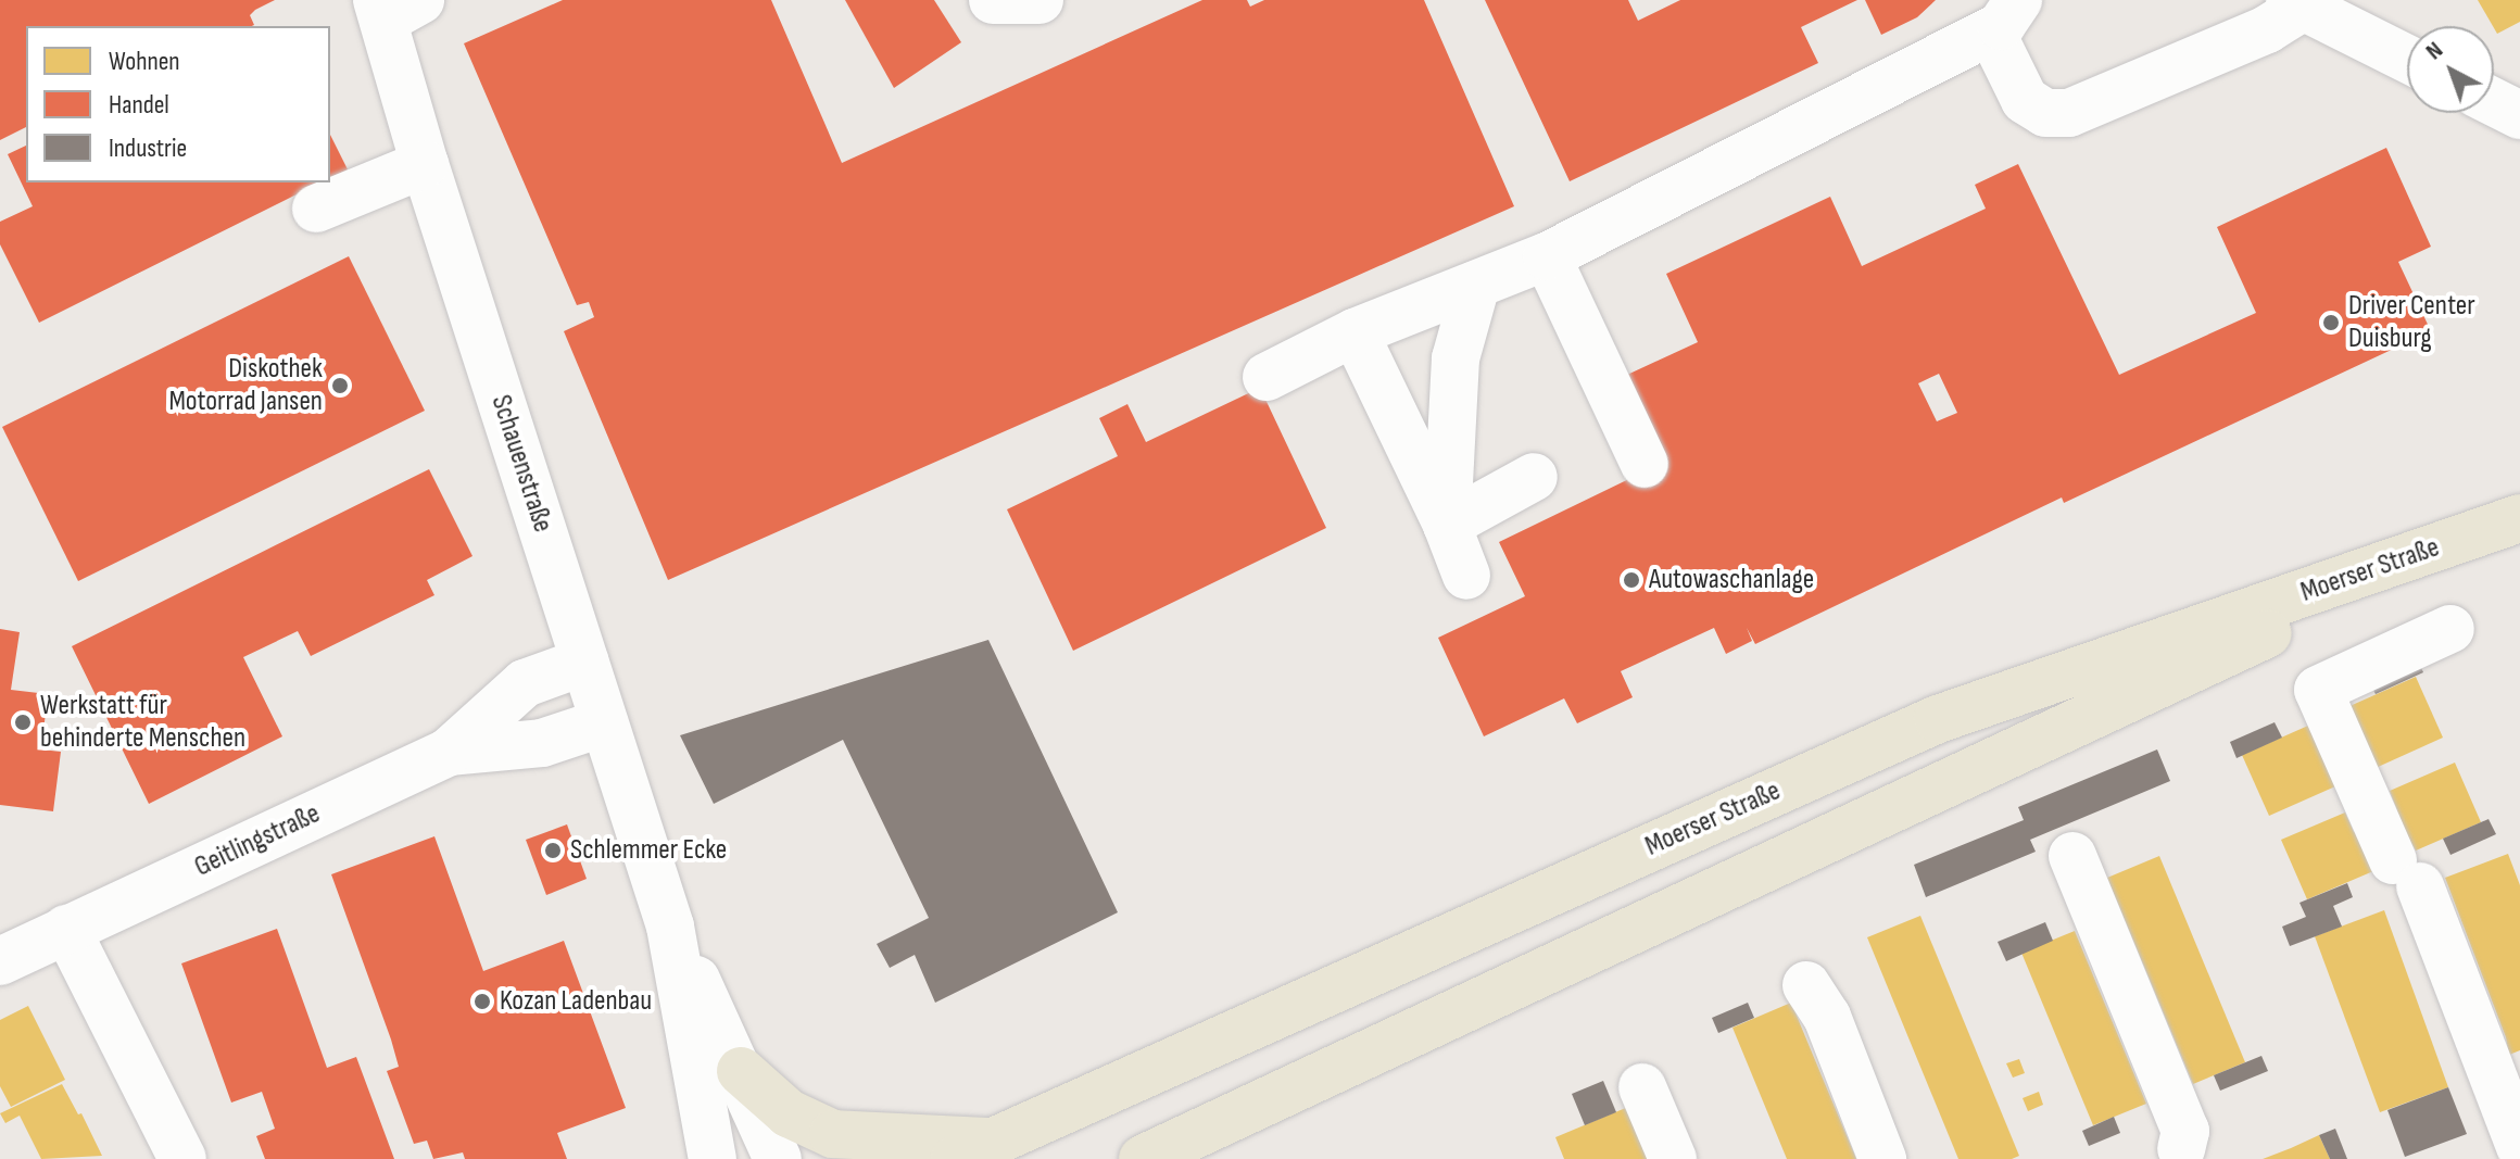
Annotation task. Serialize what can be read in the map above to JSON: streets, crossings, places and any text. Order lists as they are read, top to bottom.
{
  "streets": {
    "main road": ["Moerser Straße"],
    "street": ["Schauenstraße", "Geitlingstraße"]
  },
  "crossings": [
    ["Schauenstraße", "Geitlingstraße"]
  ],
  "places": [
    "Driver Center Duisburg",
    "Diskothek Motorrad Jansen",
    "Autowaschanlage",
    "Werkstatt für behinderte Menschen",
    "Schlemmer Ecke",
    "Kozan Ladenbau"
  ],
  "legend": ["Wohnen", "Handel", "Industrie"],
  "north": "top left"
}
